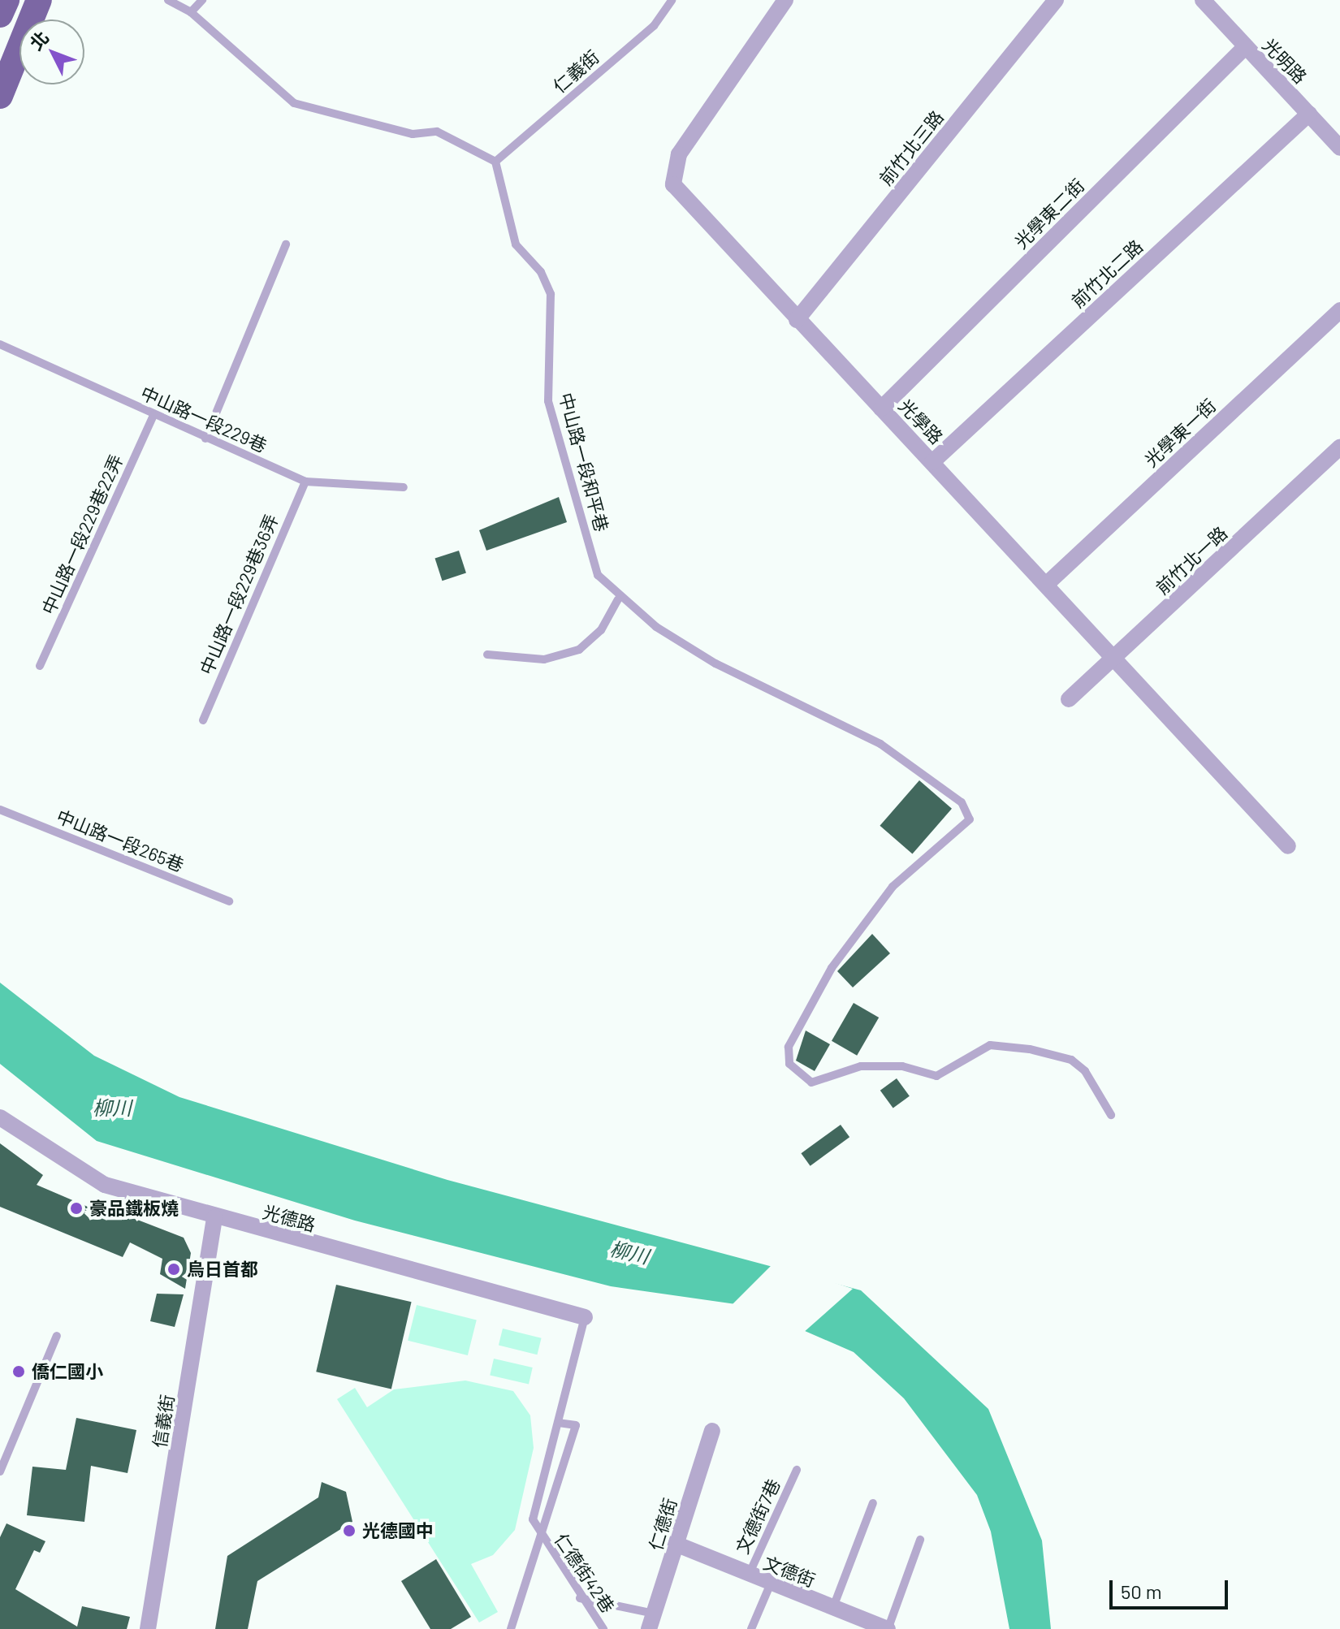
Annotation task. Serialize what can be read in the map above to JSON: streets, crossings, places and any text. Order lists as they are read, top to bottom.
{
  "streets": {
    "street": [
      "光明路",
      "前竹北三路",
      "光學東二街",
      "前竹北二路",
      "光學路",
      "光學東一街",
      "前竹北一路",
      "光德路",
      "信義街",
      "仁德街",
      "文德街"
    ],
    "lane": [
      "仁義街",
      "中山路一段229巷",
      "中山路一段和平巷",
      "中山路一段229巷22弄",
      "中山路一段229巷36弄",
      "中山路一段265巷",
      "文德街7巷",
      "仁德街42巷"
    ]
  },
  "crossings": [
    ["光明路", "光學東二街"],
    ["光明路", "前竹北二路"],
    ["仁義街", "中山路一段和平巷"],
    ["前竹北三路", "光學路"],
    ["光學東二街", "光學路"],
    ["前竹北二路", "光學路"],
    ["中山路一段229巷", "中山路一段229巷22弄"],
    ["中山路一段229巷", "中山路一段229巷36弄"],
    ["光學路", "光學東一街"],
    ["光學路", "前竹北一路"],
    ["光德路", "信義街"],
    ["文德街7巷", "文德街"],
    ["仁德街", "文德街"]
  ],
  "water": ["柳川"],
  "places": [
    "豪品鐵板燒",
    "烏日首都",
    "僑仁國小",
    "光德國中"
  ],
  "scale_bar": "50 m",
  "north": "top left"
}
